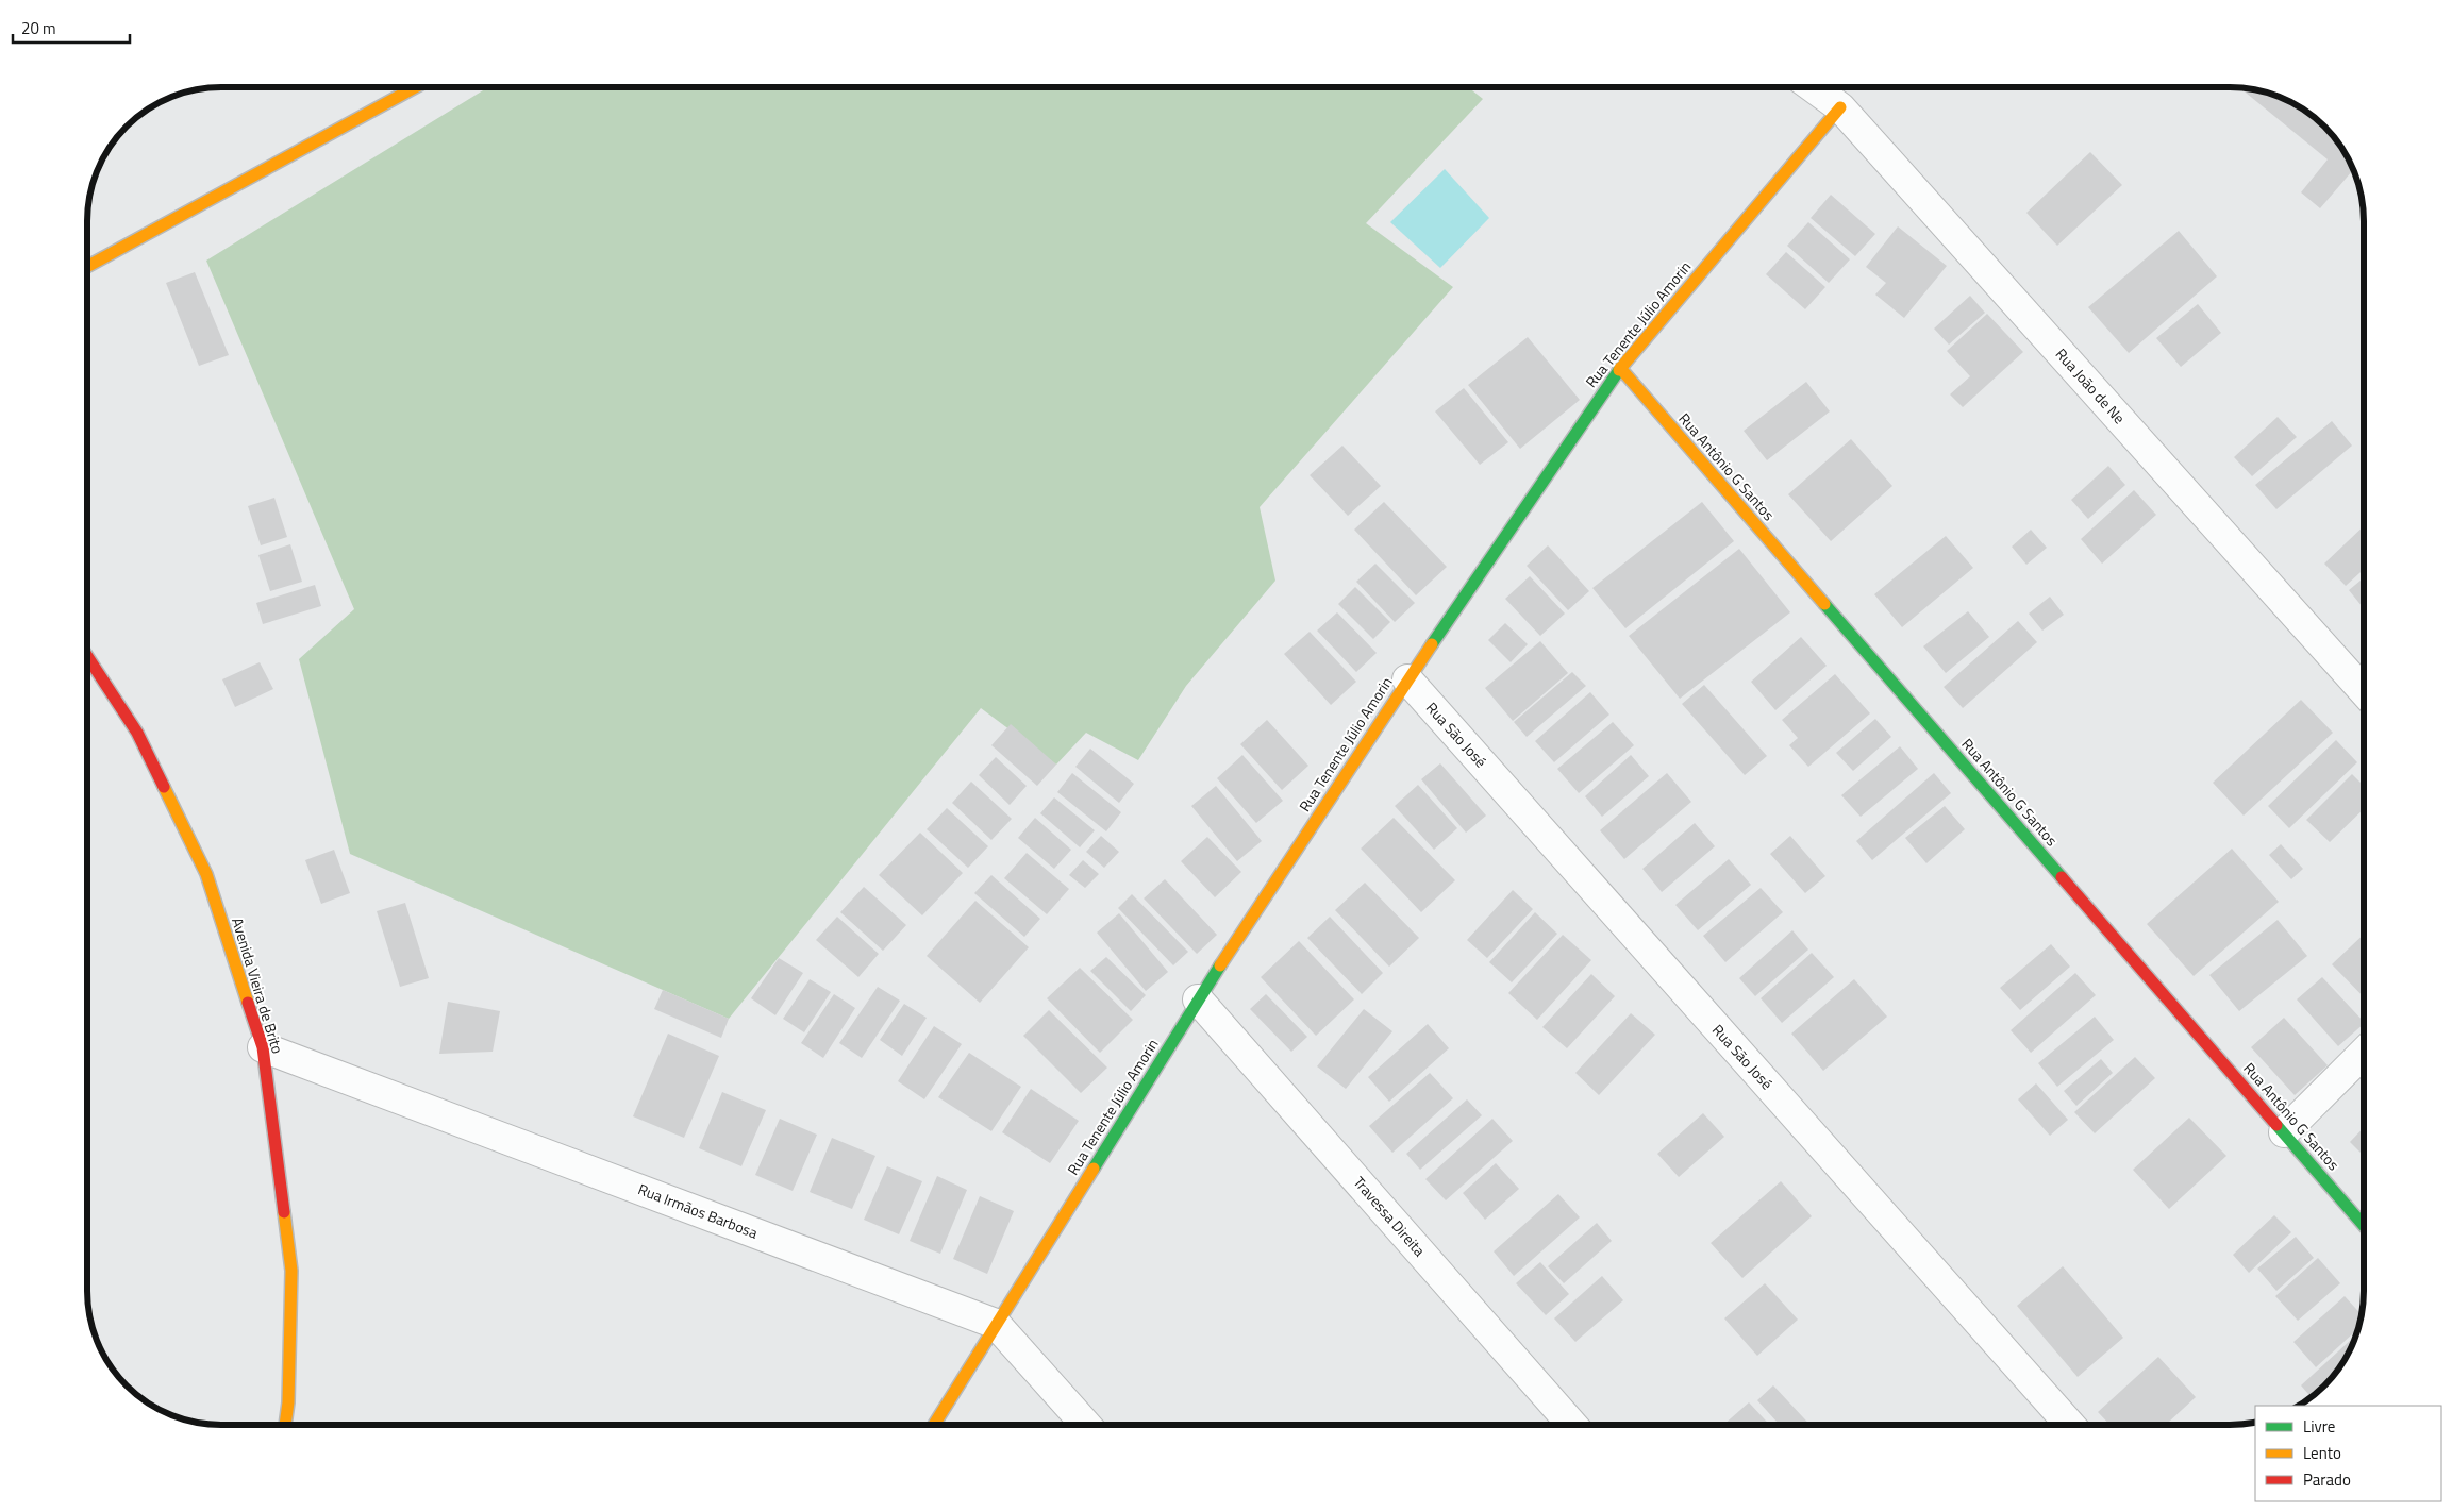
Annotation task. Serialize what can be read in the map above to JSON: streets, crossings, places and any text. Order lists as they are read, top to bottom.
{
  "streets": {
    "street": [
      "Rua Tenente Júlio Amorin",
      "Rua João de Ne",
      "Rua Antônio G Santos",
      "Rua São José",
      "Avenida Vieira de Brito",
      "Rua Irmãos Barbosa",
      "Travessa Direita"
    ]
  },
  "crossings": [
    ["Rua Tenente Júlio Amorin", "Rua João de Ne"],
    ["Rua Tenente Júlio Amorin", "Rua Antônio G Santos"],
    ["Rua Tenente Júlio Amorin", "Rua São José"],
    ["Rua Tenente Júlio Amorin", "Rua Irmãos Barbosa"],
    ["Rua Tenente Júlio Amorin", "Travessa Direita"],
    ["Avenida Vieira de Brito", "Rua Irmãos Barbosa"]
  ],
  "legend": ["Livre", "Lento", "Parado"],
  "scale_bar": "20 m"
}
